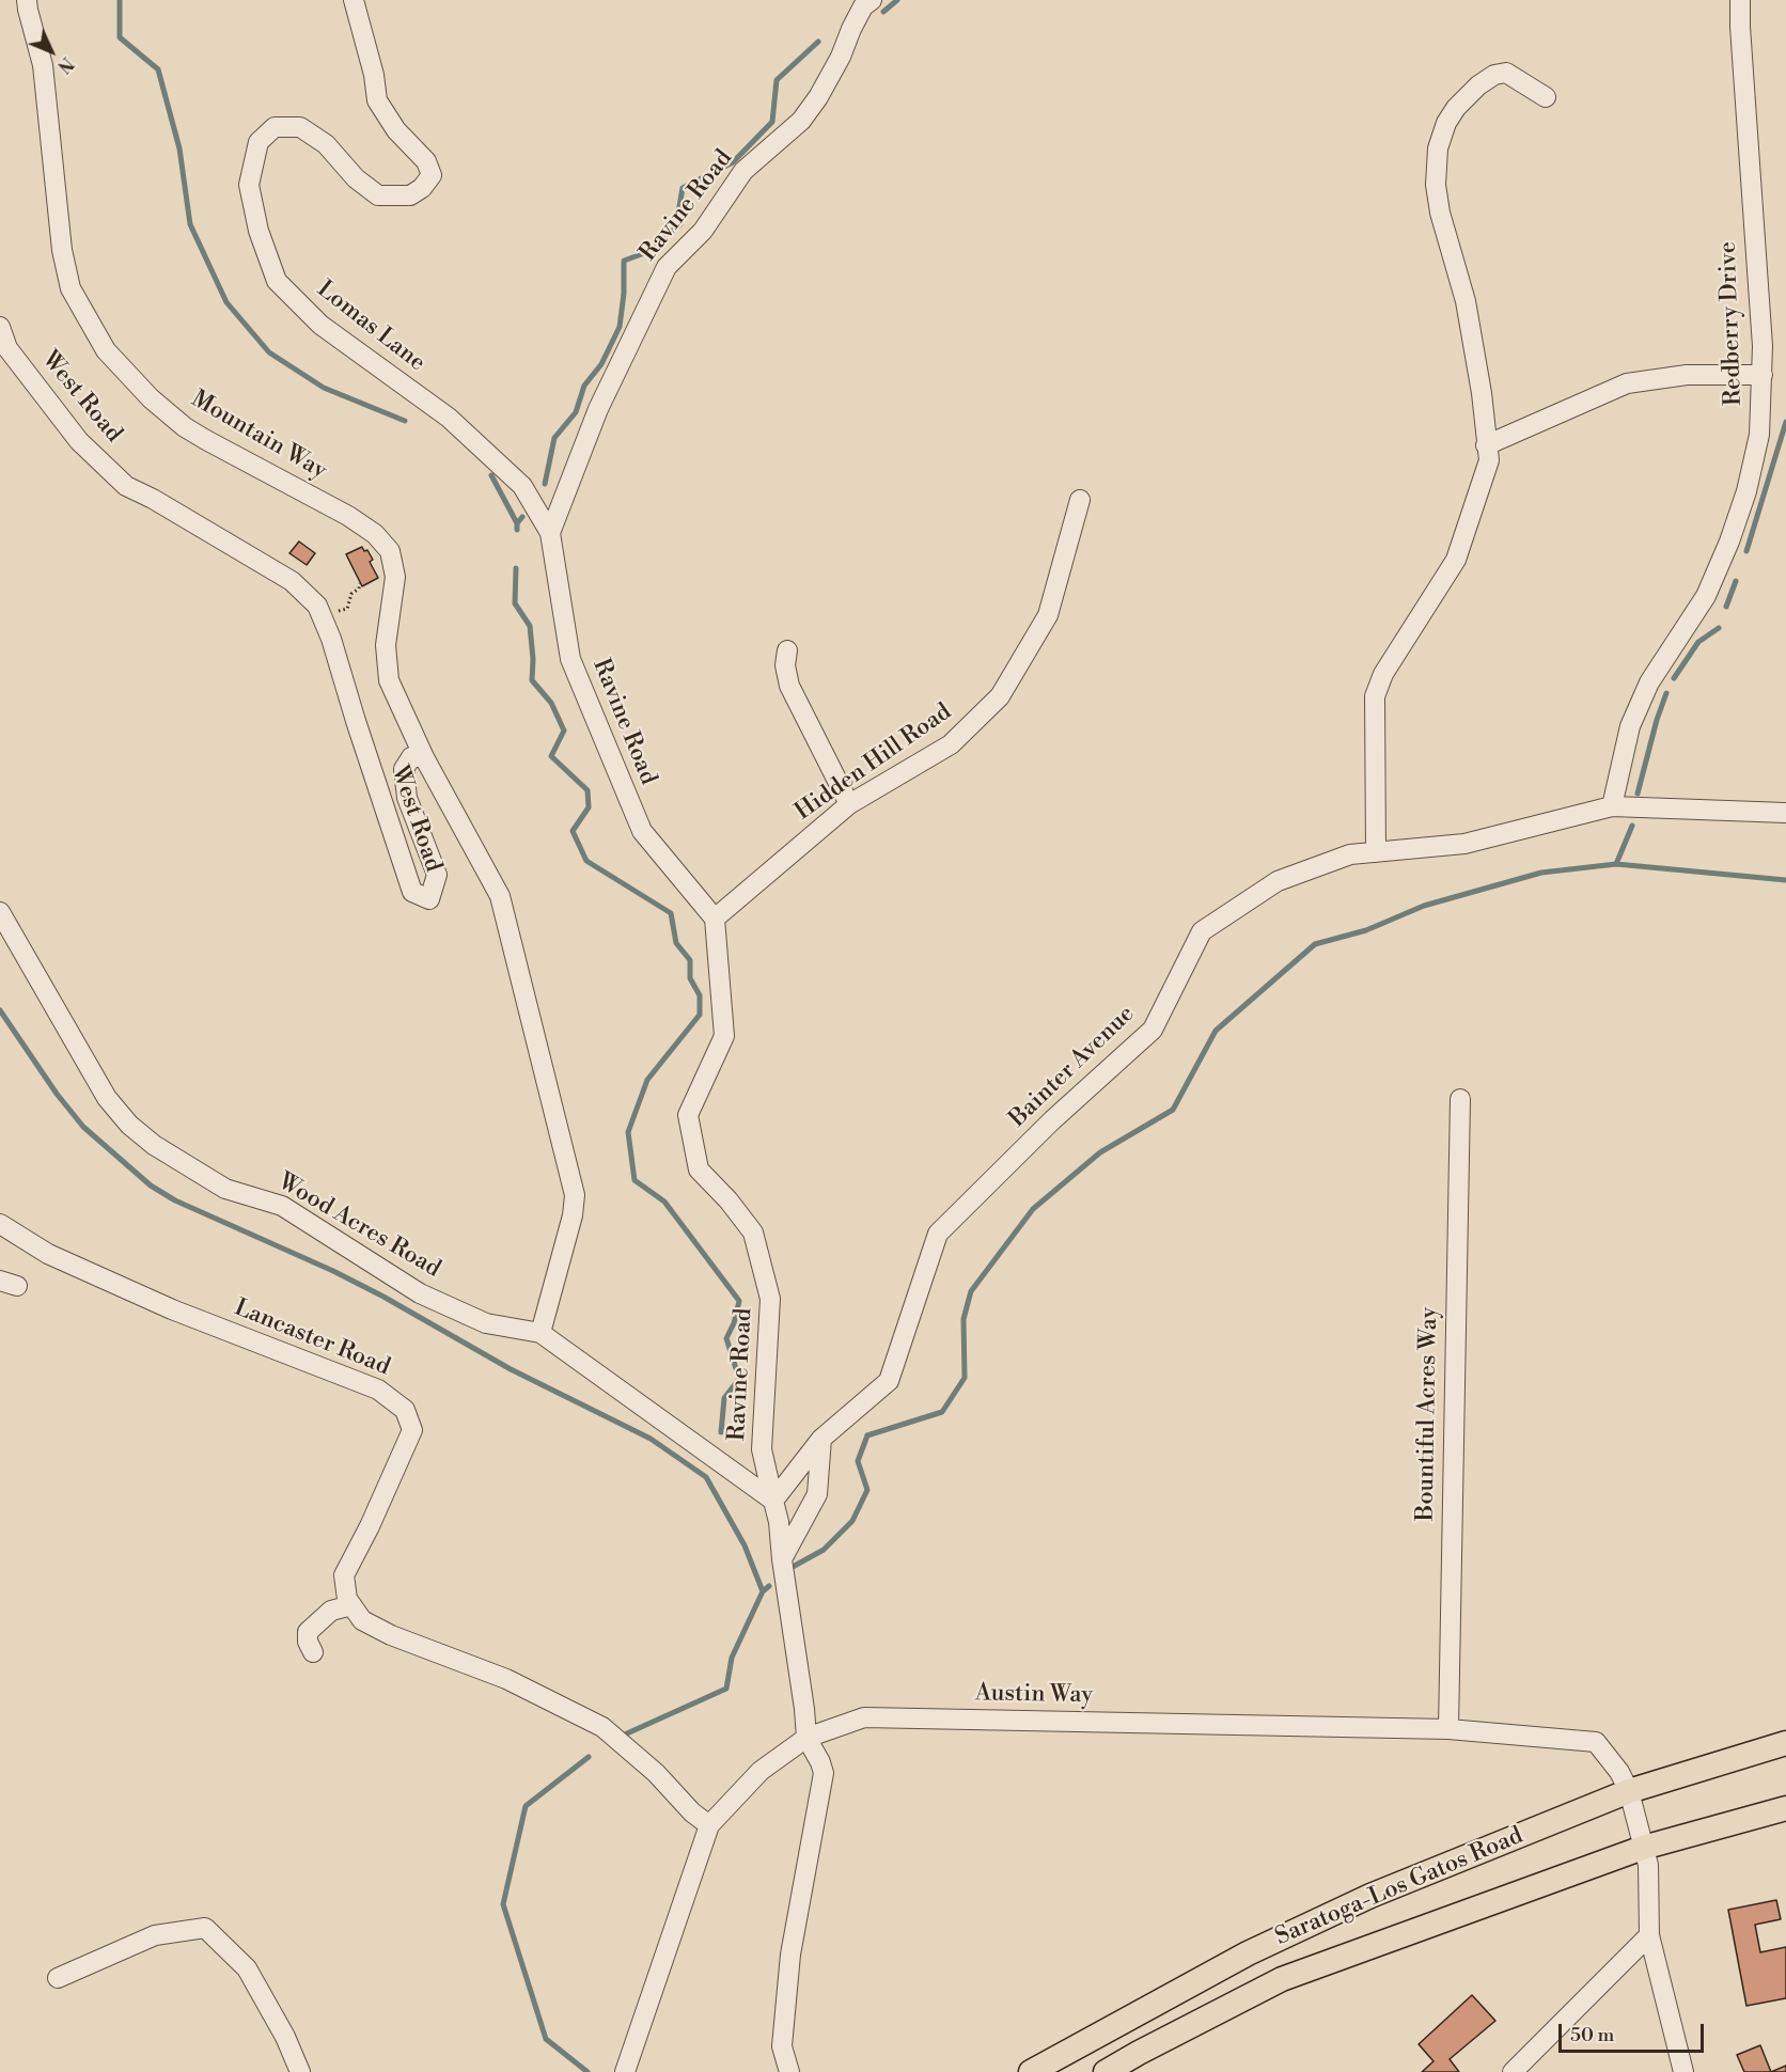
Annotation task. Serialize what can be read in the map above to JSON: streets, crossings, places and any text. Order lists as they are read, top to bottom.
{
  "streets": {
    "main road": ["Saratoga-Los Gatos Road"],
    "street": [
      "Ravine Road",
      "Redberry Drive",
      "Lomas Lane",
      "West Road",
      "Mountain Way",
      "Hidden Hill Road",
      "Bainter Avenue",
      "Wood Acres Road",
      "Lancaster Road",
      "Bountiful Acres Way",
      "Austin Way"
    ]
  },
  "crossings": [
    ["Ravine Road", "Lomas Lane"],
    ["Ravine Road", "Hidden Hill Road"],
    ["Ravine Road", "Bainter Avenue"],
    ["Ravine Road", "Wood Acres Road"],
    ["Redberry Drive", "Bainter Avenue"],
    ["West Road", "Mountain Way"],
    ["West Road", "Wood Acres Road"],
    ["Bainter Avenue", "Wood Acres Road"],
    ["Bountiful Acres Way", "Austin Way"],
    ["Austin Way", "Saratoga-Los Gatos Road"]
  ],
  "scale_bar": "50 m",
  "north": "bottom right"
}
